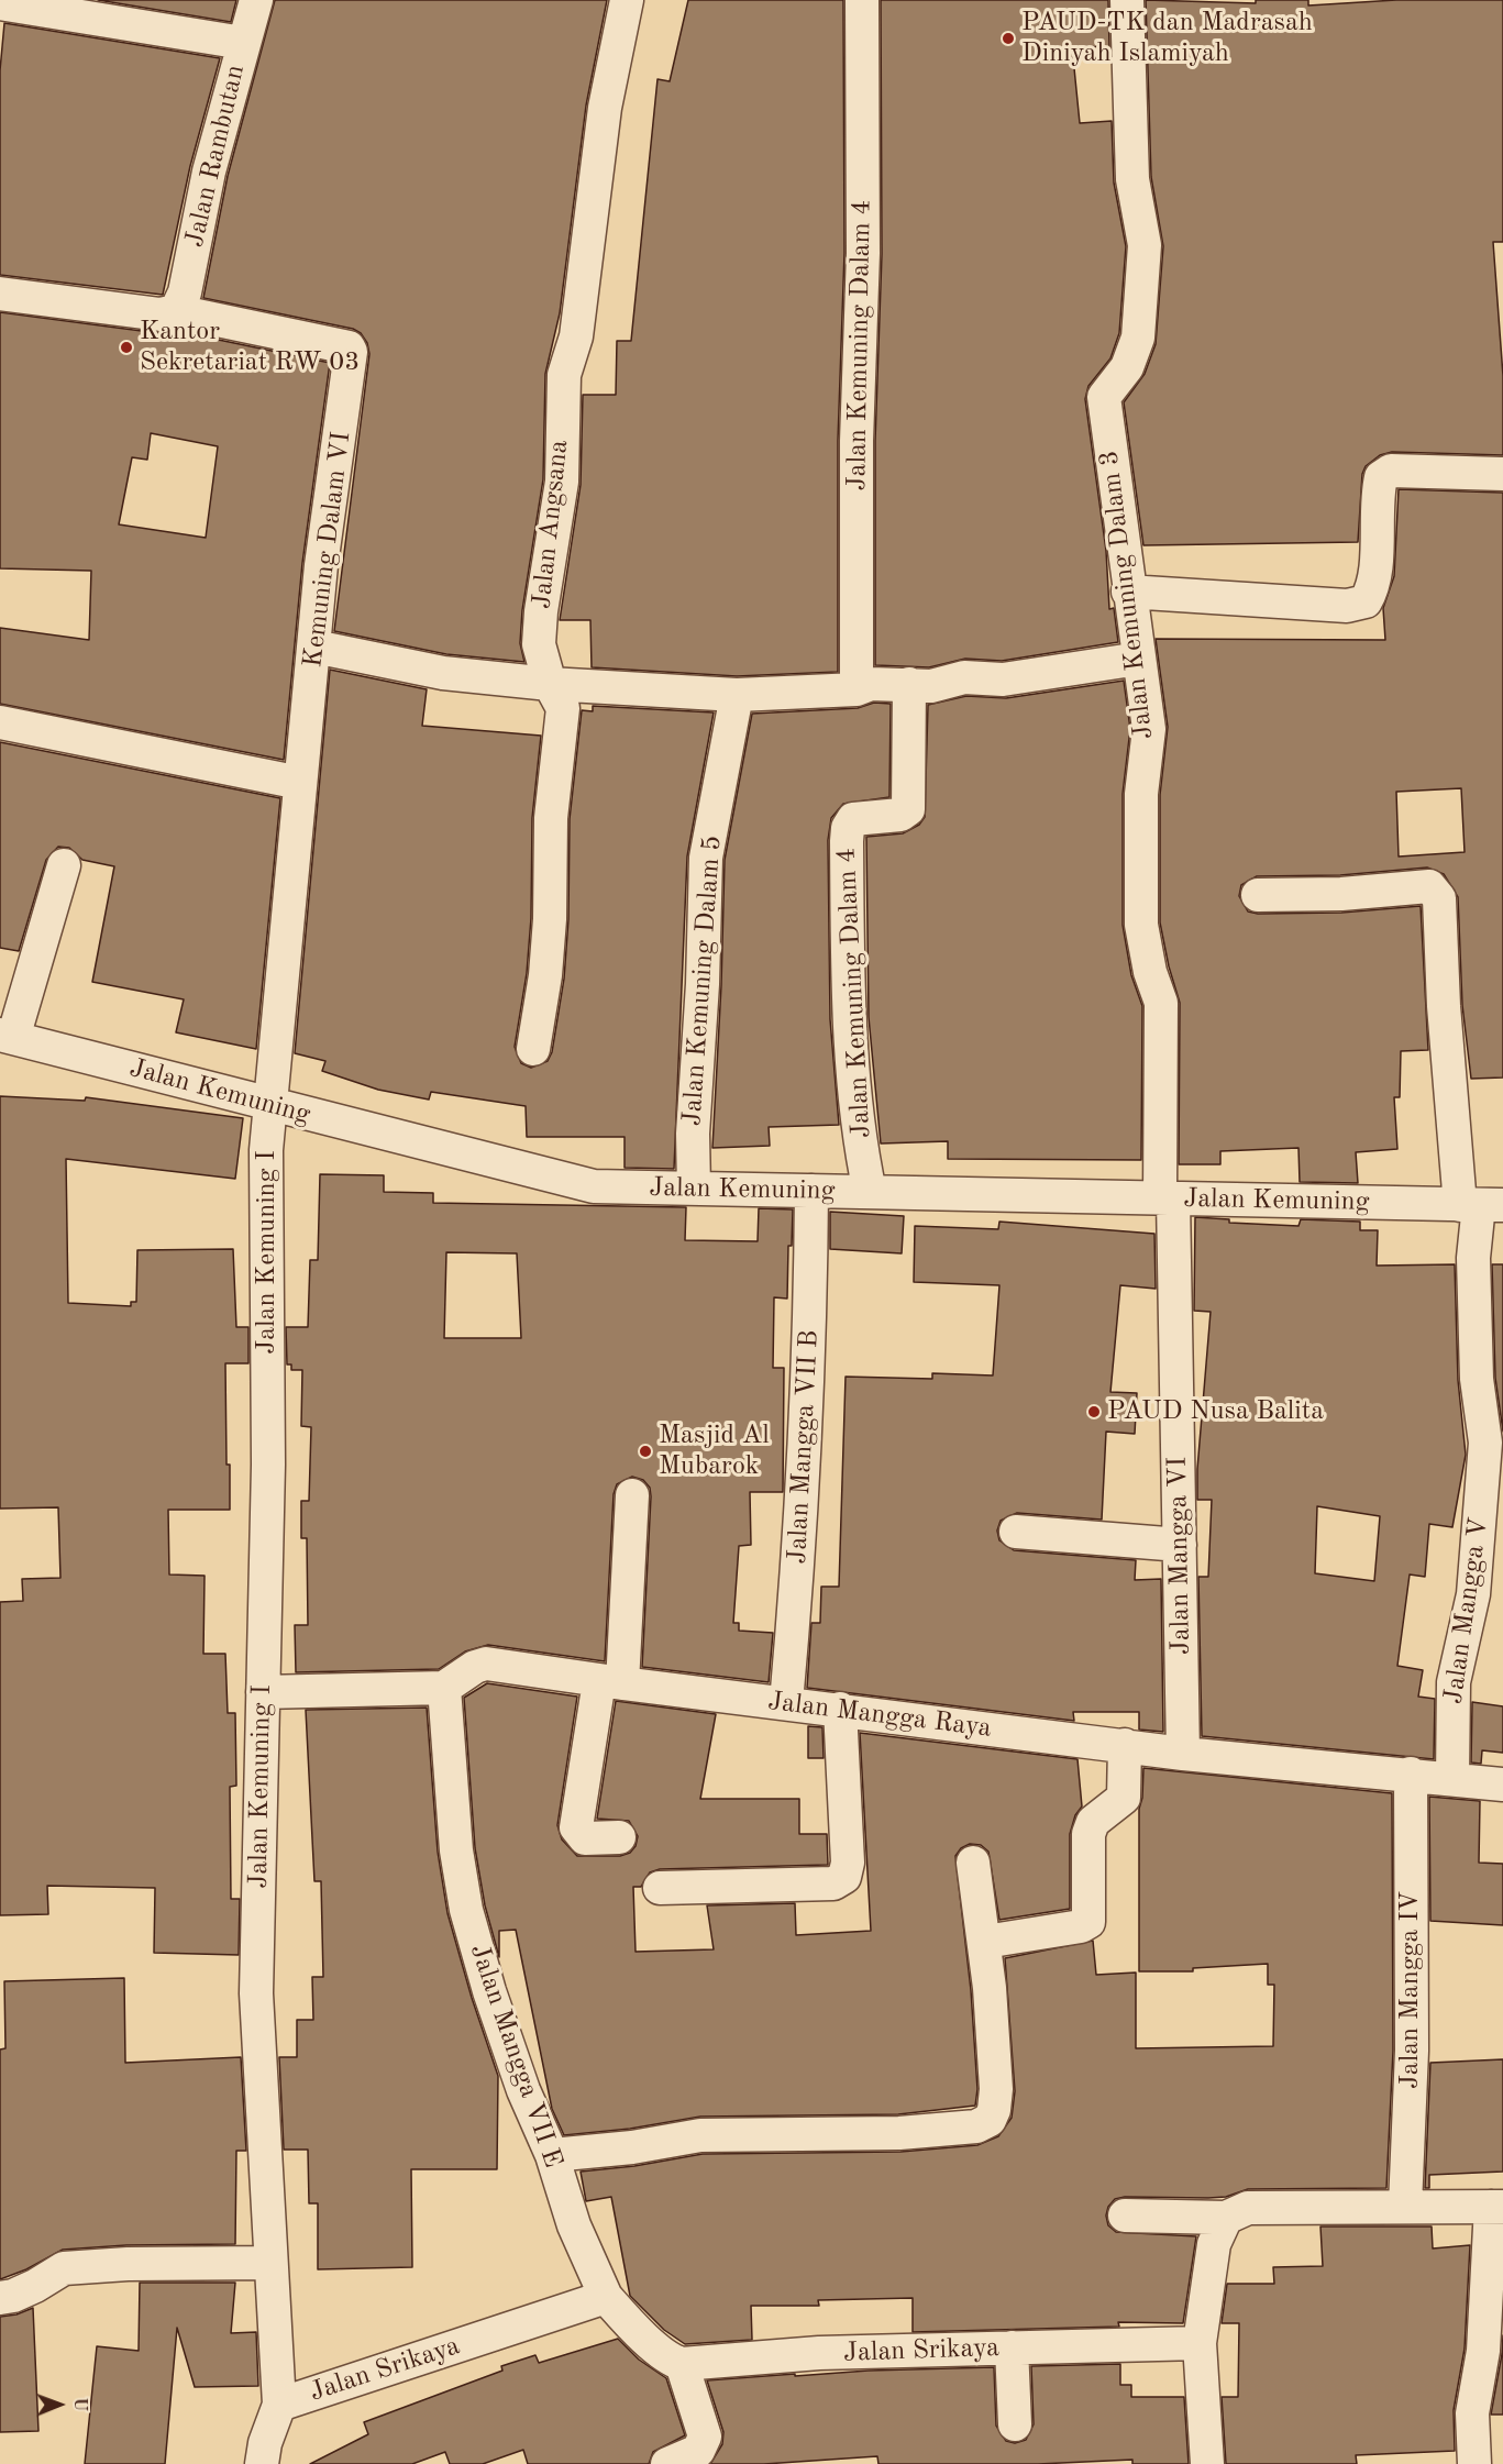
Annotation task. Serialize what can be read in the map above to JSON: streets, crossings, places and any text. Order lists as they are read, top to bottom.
{
  "streets": {
    "street": [
      "Jalan Rambutan",
      "Jalan Kemuning Dalam 4",
      "Jalan Angsana",
      "Kemuning Dalam VI",
      "Jalan Kemuning Dalam 3",
      "Jalan Kemuning Dalam 5",
      "Jalan Kemuning",
      "Jalan Kemuning I",
      "Jalan Mangga VII B",
      "Jalan Mangga VI",
      "Jalan Mangga V",
      "Jalan Mangga Raya",
      "Jalan Mangga IV",
      "Jalan Mangga VII E",
      "Jalan Srikaya"
    ]
  },
  "crossings": [
    ["Jalan Rambutan", "Kemuning Dalam VI"],
    ["Jalan Kemuning Dalam 4", "Jalan Kemuning"],
    ["Kemuning Dalam VI", "Jalan Kemuning"],
    ["Kemuning Dalam VI", "Jalan Kemuning I"],
    ["Jalan Kemuning Dalam 3", "Jalan Kemuning"],
    ["Jalan Kemuning Dalam 3", "Jalan Mangga VI"],
    ["Jalan Kemuning Dalam 5", "Jalan Kemuning"],
    ["Jalan Kemuning", "Jalan Kemuning I"],
    ["Jalan Kemuning", "Jalan Mangga VII B"],
    ["Jalan Kemuning", "Jalan Mangga VI"],
    ["Jalan Kemuning", "Jalan Mangga V"],
    ["Jalan Kemuning I", "Jalan Srikaya"],
    ["Jalan Mangga VII B", "Jalan Mangga Raya"],
    ["Jalan Mangga VI", "Jalan Mangga Raya"],
    ["Jalan Mangga V", "Jalan Mangga Raya"],
    ["Jalan Mangga Raya", "Jalan Mangga IV"],
    ["Jalan Mangga Raya", "Jalan Mangga VII E"],
    ["Jalan Mangga VII E", "Jalan Srikaya"]
  ],
  "places": [
    "PAUD-TK dan Madrasah Diniyah Islamiyah",
    "Kantor Sekretariat RW 03",
    "PAUD Nusa Balita",
    "Masjid Al Mubarok"
  ],
  "north": "right"
}
